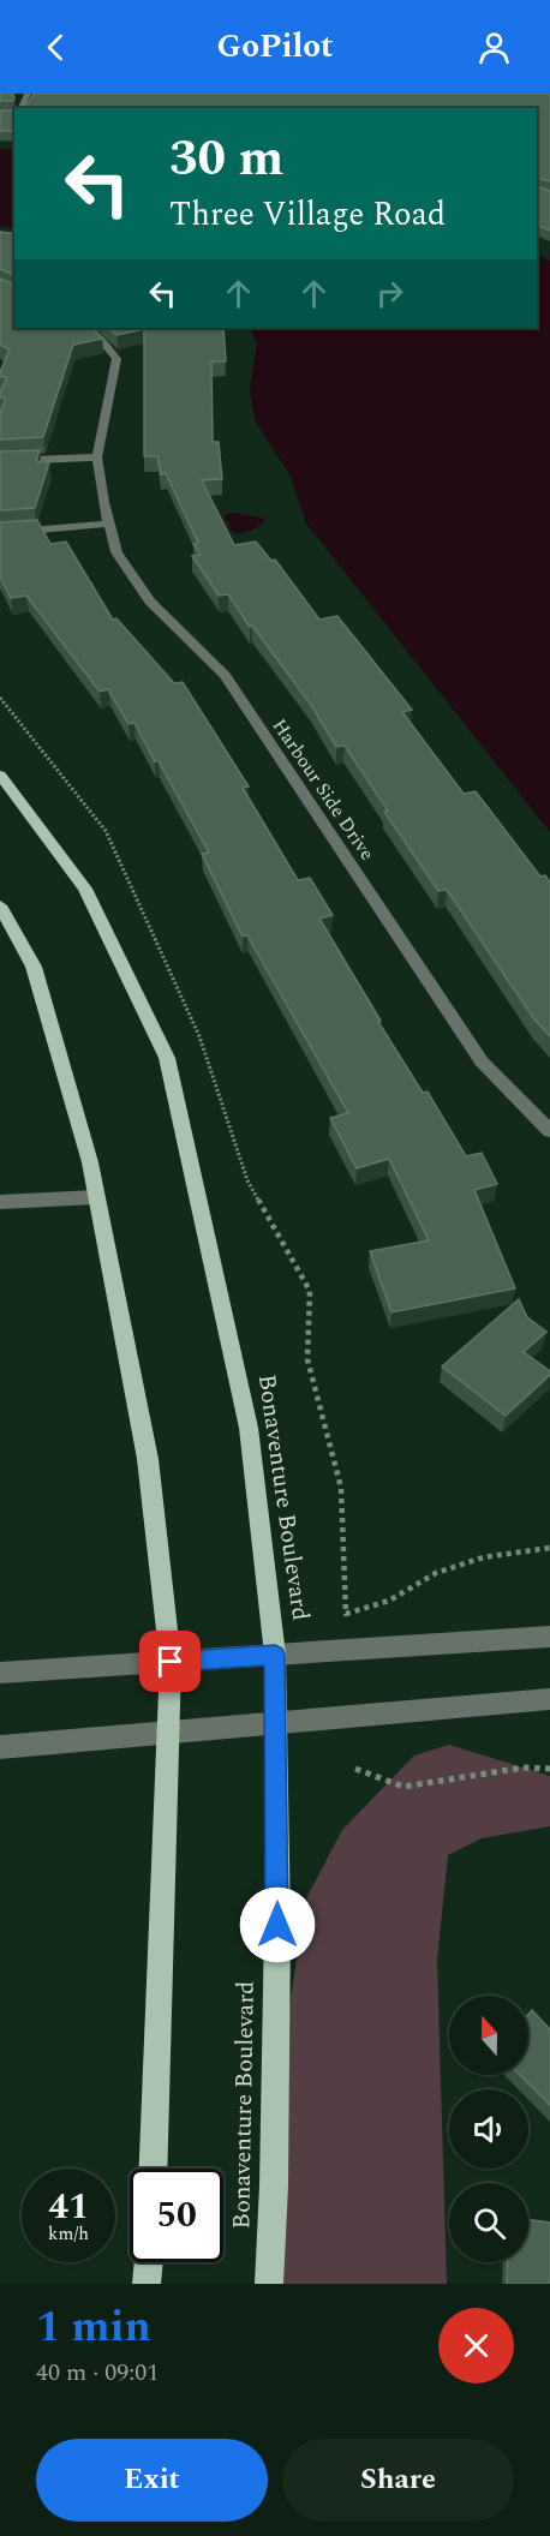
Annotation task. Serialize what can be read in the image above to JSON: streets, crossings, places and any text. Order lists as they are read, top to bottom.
{
  "streets": {
    "main road": ["Bonaventure Boulevard"],
    "street": ["Harbour Side Drive"]
  },
  "north": "top",
  "page": {
    "header": "GoPilot",
    "turn": ["30 m", "Three Village Road"],
    "speed": "41 km/h",
    "limit": "50",
    "heading": ["1 min", "40 m · 09:01"],
    "buttons": ["Exit", "Share"]
  }
}
